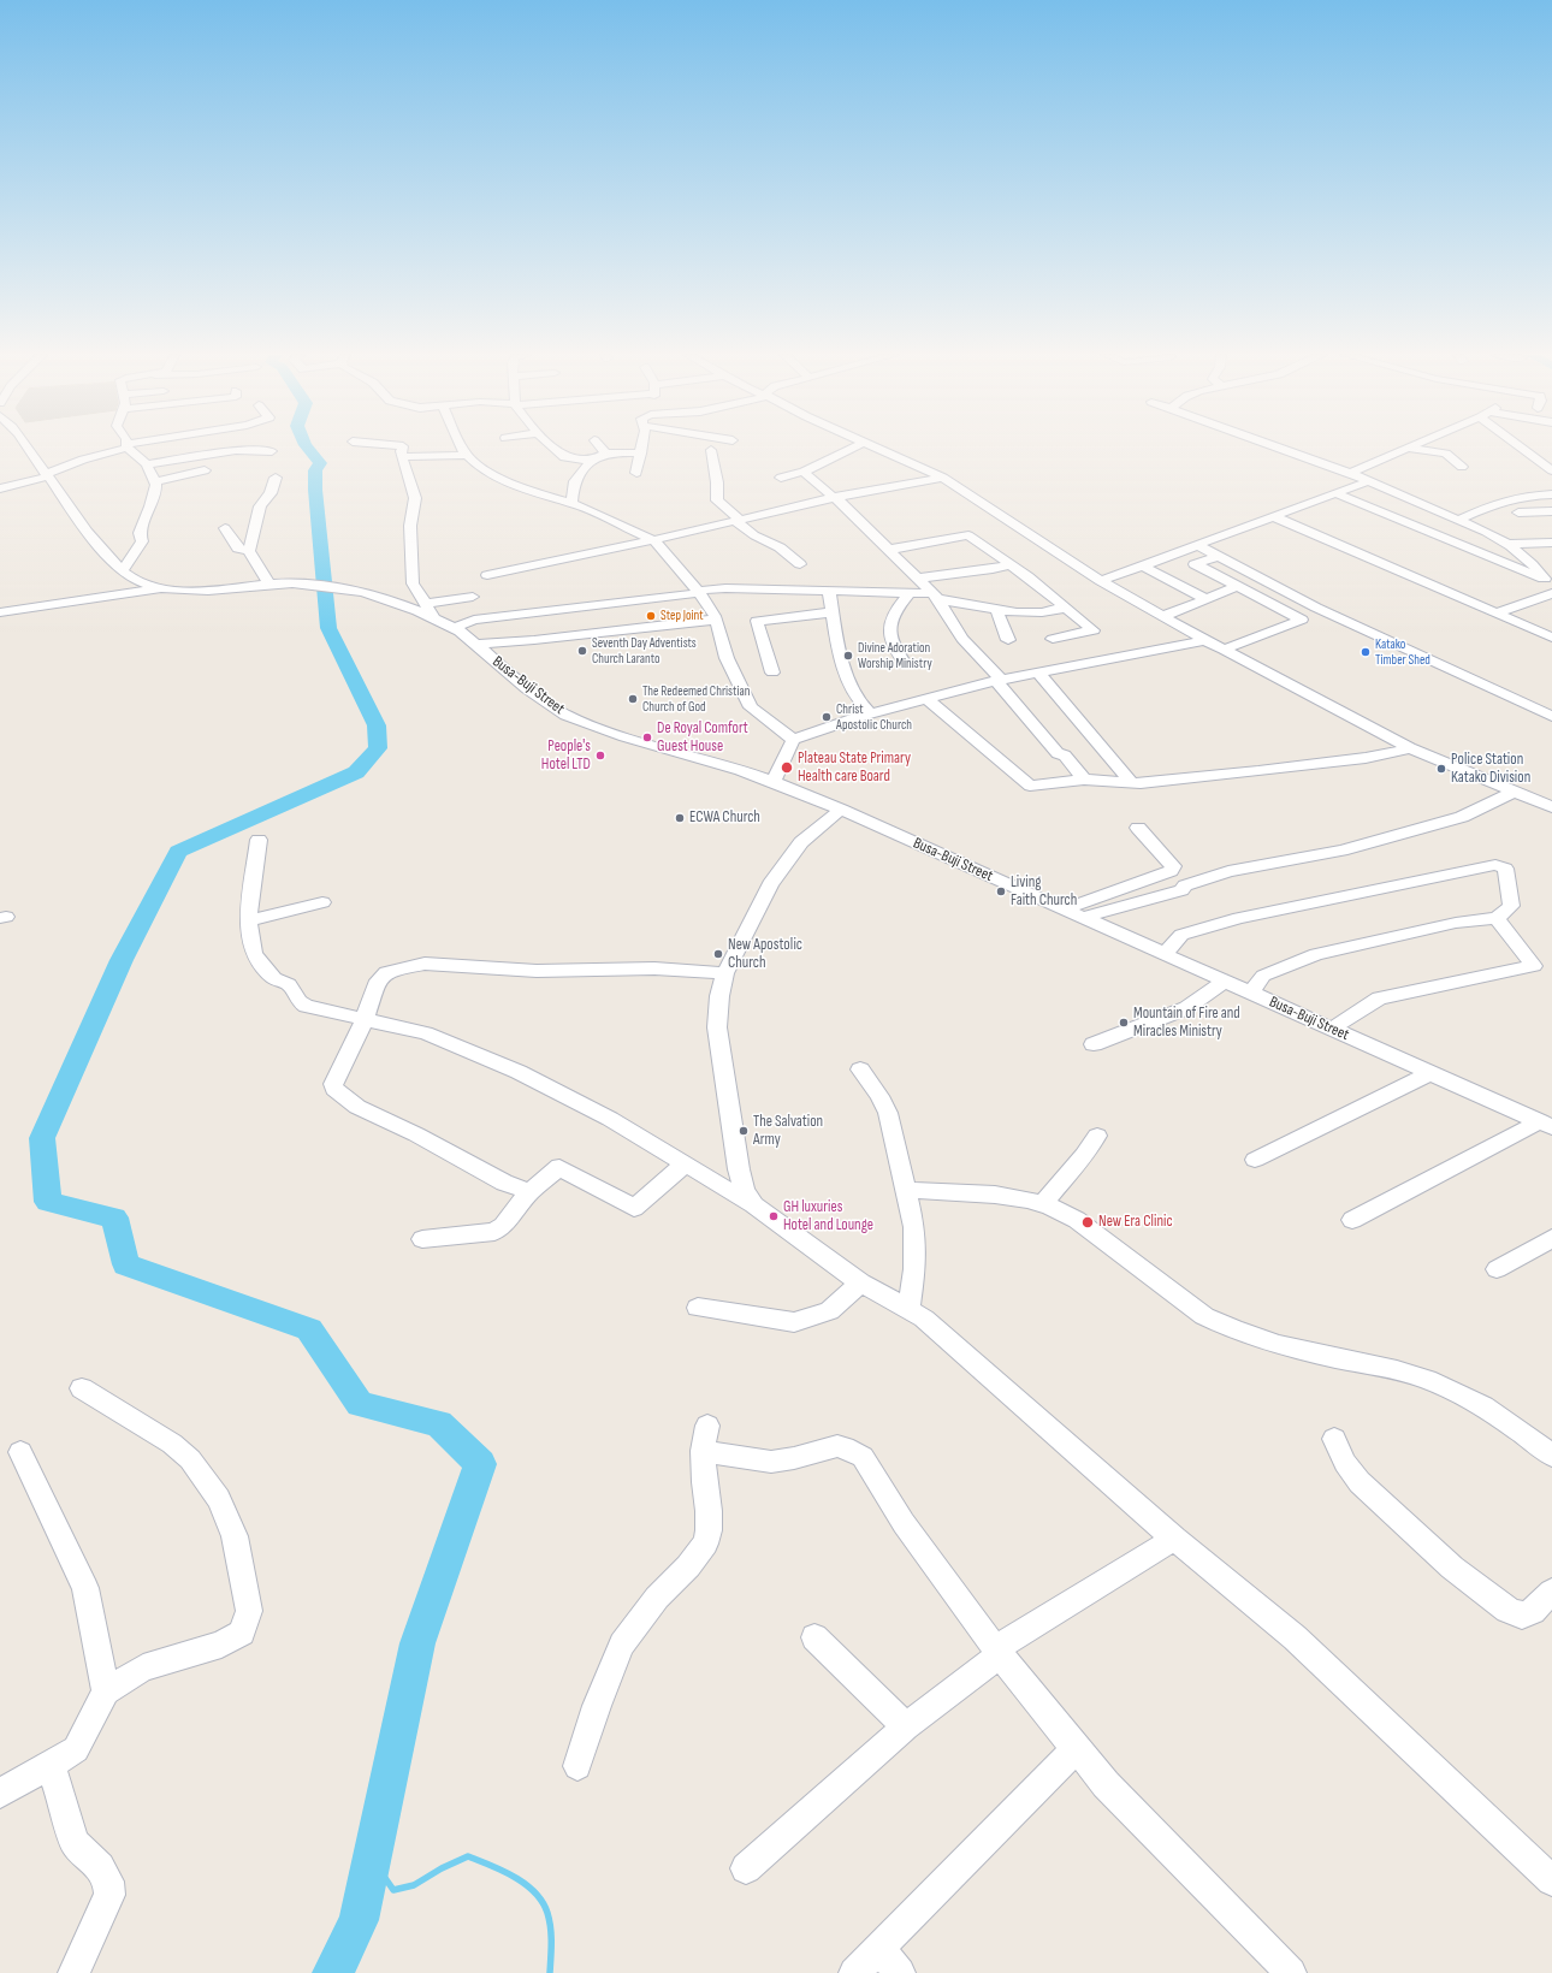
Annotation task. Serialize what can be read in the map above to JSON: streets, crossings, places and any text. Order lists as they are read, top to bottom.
{
  "streets": {
    "street": ["Busa-Buji Street"]
  },
  "places": [
    "Step Joint",
    "Seventh Day Adventists Church Laranto",
    "Katako Timber Shed",
    "Divine Adoration Worship Ministry",
    "The Redeemed Christian Church of God",
    "Christ Apostolic Church",
    "De Royal Comfort Guest House",
    "People's Hotel LTD",
    "Plateau State Primary Health care Board",
    "Police Station Katako Division",
    "ECWA Church",
    "Living Faith Church",
    "New Apostolic Church",
    "Mountain of Fire and Miracles Ministry",
    "The Salvation Army",
    "GH luxuries Hotel and Lounge",
    "New Era Clinic"
  ]
}
